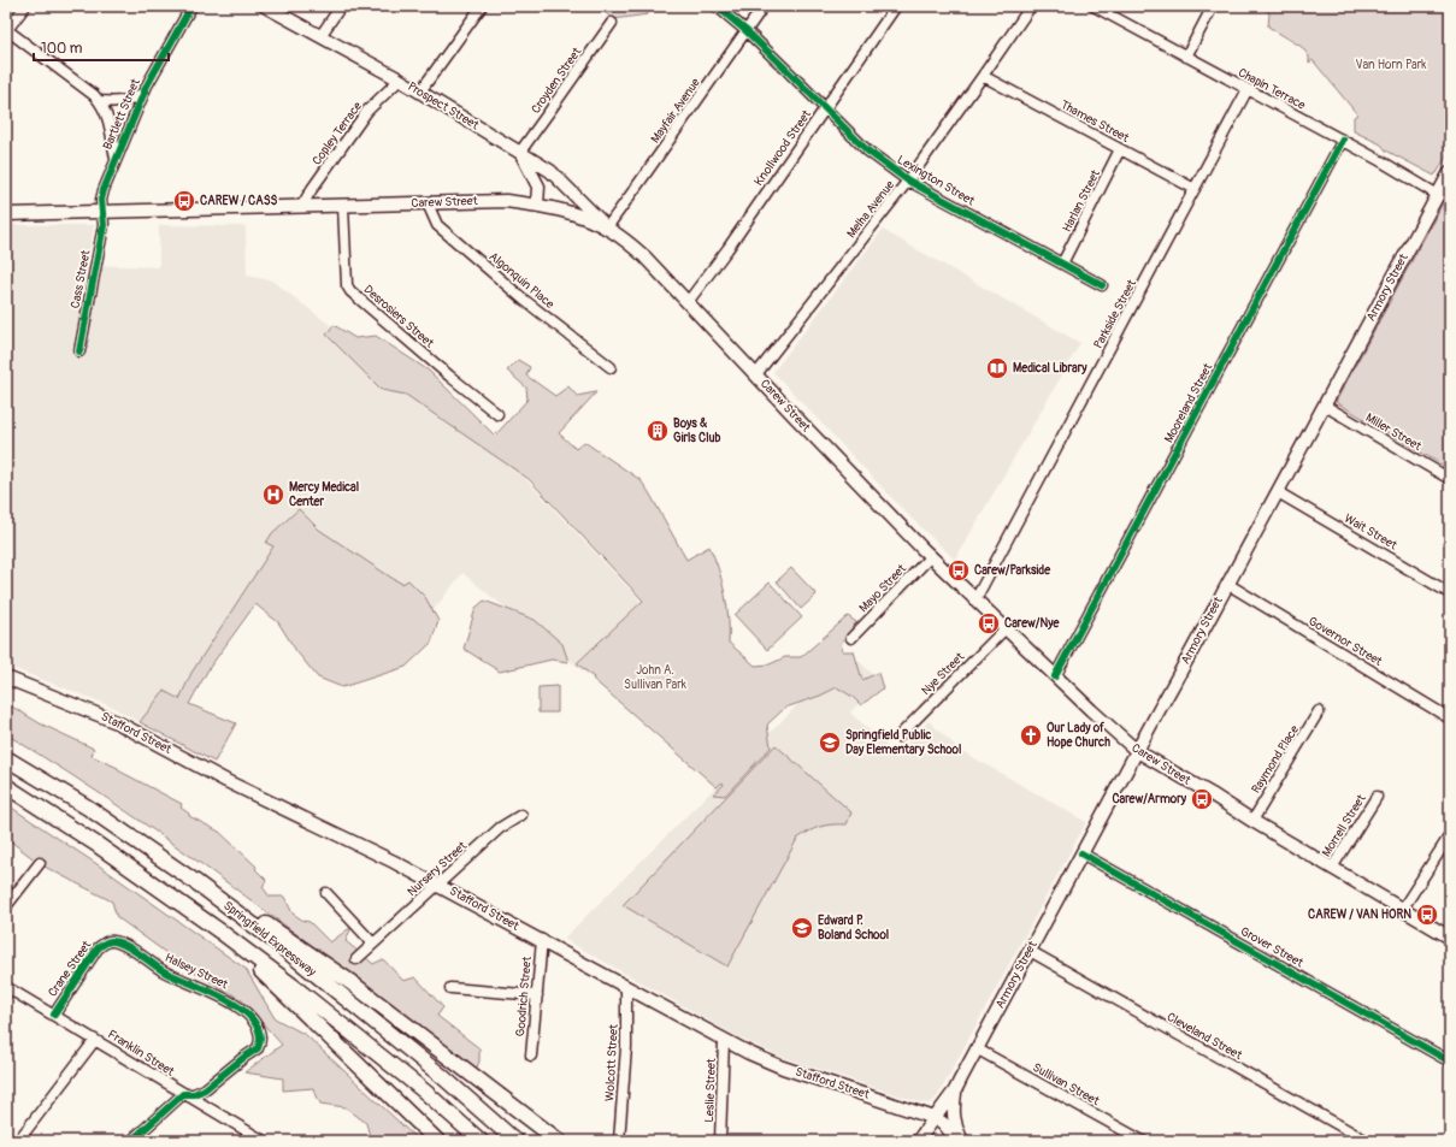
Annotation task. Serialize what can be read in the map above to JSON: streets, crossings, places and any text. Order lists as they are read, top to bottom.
{
  "streets": {
    "highway": ["Springfield Expressway"],
    "main road": [
      "Prospect Street",
      "Carew Street",
      "Armory Street",
      "Stafford Street"
    ],
    "street": [
      "Croyden Street",
      "Chapin Terrace",
      "Mayfair Avenue",
      "Bartlett Street",
      "Thames Street",
      "Copley Terrace",
      "Knollwood Street",
      "Lexington Street",
      "Harlan Street",
      "Melha Avenue",
      "Cass Street",
      "Algonquin Place",
      "Parkside Street",
      "Desrosiers Street",
      "Mooreland Street",
      "Miller Street",
      "Wait Street",
      "Mayo Street",
      "Governor Street",
      "Nye Street",
      "Raymond Place",
      "Morrell Street",
      "Nursery Street",
      "Grover Street",
      "Crane Street",
      "Halsey Street",
      "Goodrich Street",
      "Cleveland Street",
      "Franklin Street",
      "Wolcott Street",
      "Sullivan Street",
      "Leslie Street"
    ]
  },
  "crossings": [
    ["Croyden Street", "Prospect Street"],
    ["Chapin Terrace", "Armory Street"],
    ["Chapin Terrace", "Parkside Street"],
    ["Chapin Terrace", "Mooreland Street"],
    ["Prospect Street", "Mayfair Avenue"],
    ["Prospect Street", "Copley Terrace"],
    ["Prospect Street", "Carew Street"],
    ["Mayfair Avenue", "Lexington Street"],
    ["Mayfair Avenue", "Carew Street"],
    ["Bartlett Street", "Carew Street"],
    ["Bartlett Street", "Cass Street"],
    ["Thames Street", "Harlan Street"],
    ["Thames Street", "Melha Avenue"],
    ["Thames Street", "Parkside Street"],
    ["Copley Terrace", "Carew Street"],
    ["Knollwood Street", "Lexington Street"],
    ["Knollwood Street", "Carew Street"],
    ["Lexington Street", "Harlan Street"],
    ["Lexington Street", "Melha Avenue"],
    ["Carew Street", "Melha Avenue"],
    ["Carew Street", "Cass Street"],
    ["Carew Street", "Algonquin Place"],
    ["Carew Street", "Armory Street"],
    ["Carew Street", "Parkside Street"],
    ["Carew Street", "Desrosiers Street"],
    ["Carew Street", "Mooreland Street"],
    ["Carew Street", "Mayo Street"],
    ["Carew Street", "Nye Street"],
    ["Carew Street", "Raymond Place"],
    ["Carew Street", "Morrell Street"],
    ["Armory Street", "Miller Street"],
    ["Armory Street", "Wait Street"],
    ["Armory Street", "Governor Street"],
    ["Armory Street", "Stafford Street"],
    ["Armory Street", "Grover Street"],
    ["Armory Street", "Cleveland Street"],
    ["Armory Street", "Sullivan Street"],
    ["Stafford Street", "Nursery Street"],
    ["Stafford Street", "Goodrich Street"],
    ["Stafford Street", "Wolcott Street"],
    ["Stafford Street", "Leslie Street"],
    ["Crane Street", "Halsey Street"],
    ["Crane Street", "Franklin Street"],
    ["Halsey Street", "Franklin Street"]
  ],
  "parks": ["Van Horn Park", "John A. Sullivan Park"],
  "places": {
    "bus stop": [
      "CAREW / CASS",
      "Carew/Parkside",
      "Carew/Nye",
      "Carew/Armory",
      "CAREW / VAN HORN"
    ],
    "library": ["Medical Library"],
    "building": ["Boys & Girls Club"],
    "hospital": ["Mercy Medical Center"],
    "church": ["Our Lady of Hope Church"],
    "school or university": ["Springfield Public Day Elementary School", "Edward P. Boland School"]
  },
  "scale_bar": "100 m"
}
